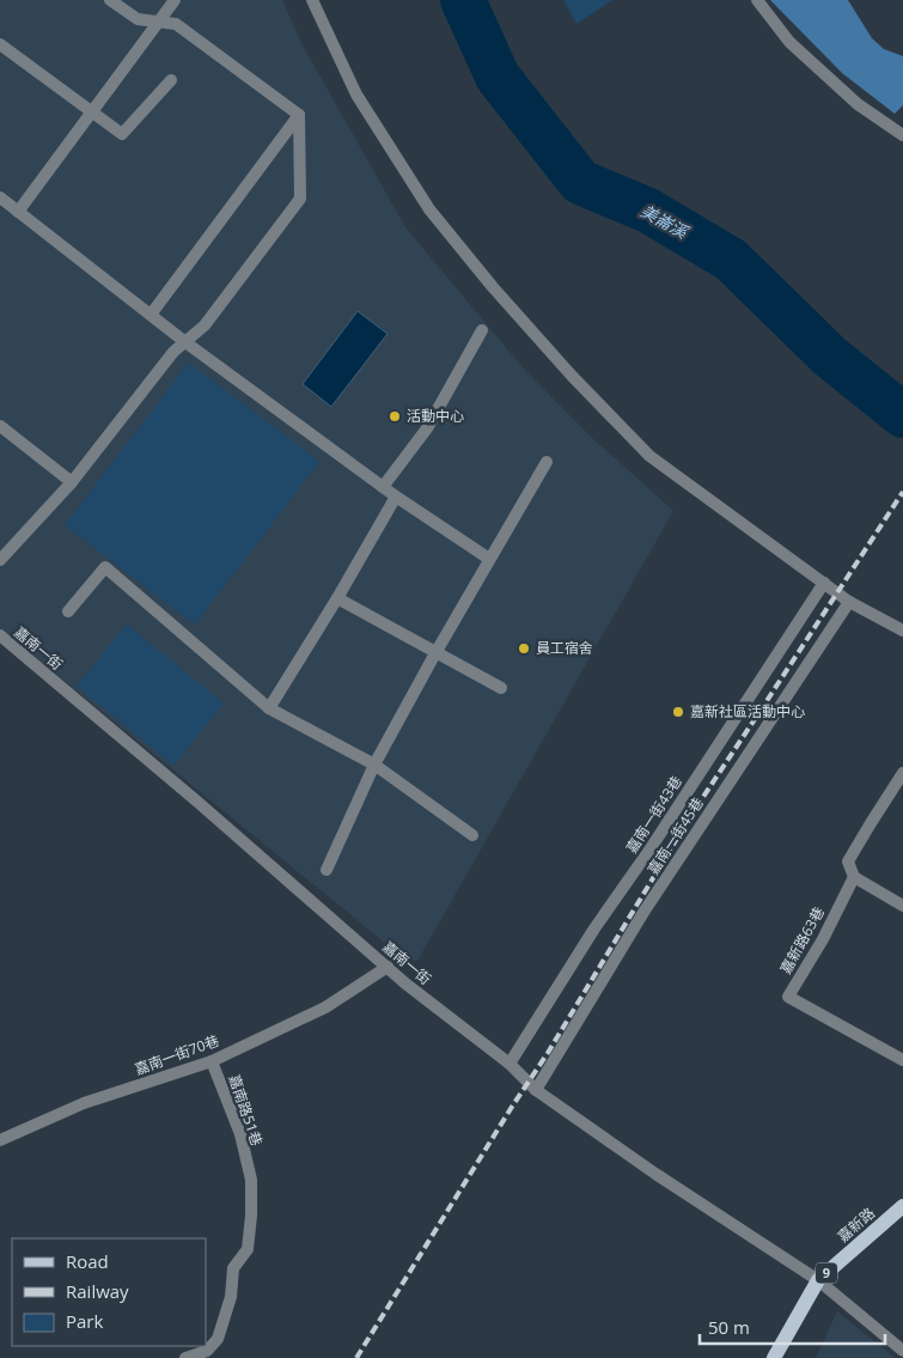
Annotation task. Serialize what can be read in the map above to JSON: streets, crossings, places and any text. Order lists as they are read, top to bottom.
{
  "streets": {
    "main road": ["嘉新路", "9"],
    "street": [
      "嘉南一街",
      "嘉南一街43巷",
      "嘉南一街45巷",
      "嘉新路63巷",
      "嘉南一街70巷",
      "嘉南路51巷"
    ]
  },
  "crossings": [
    ["嘉南一街", "嘉南一街43巷"],
    ["嘉南一街", "嘉南一街45巷"],
    ["嘉南一街", "嘉南一街70巷"],
    ["嘉南一街", "嘉新路"],
    ["嘉南一街70巷", "嘉南路51巷"]
  ],
  "water": ["美崙溪"],
  "places": ["活動中心", "員工宿舍", "嘉新社區活動中心"],
  "legend": ["Road", "Railway", "Park"],
  "scale_bar": "50 m"
}
